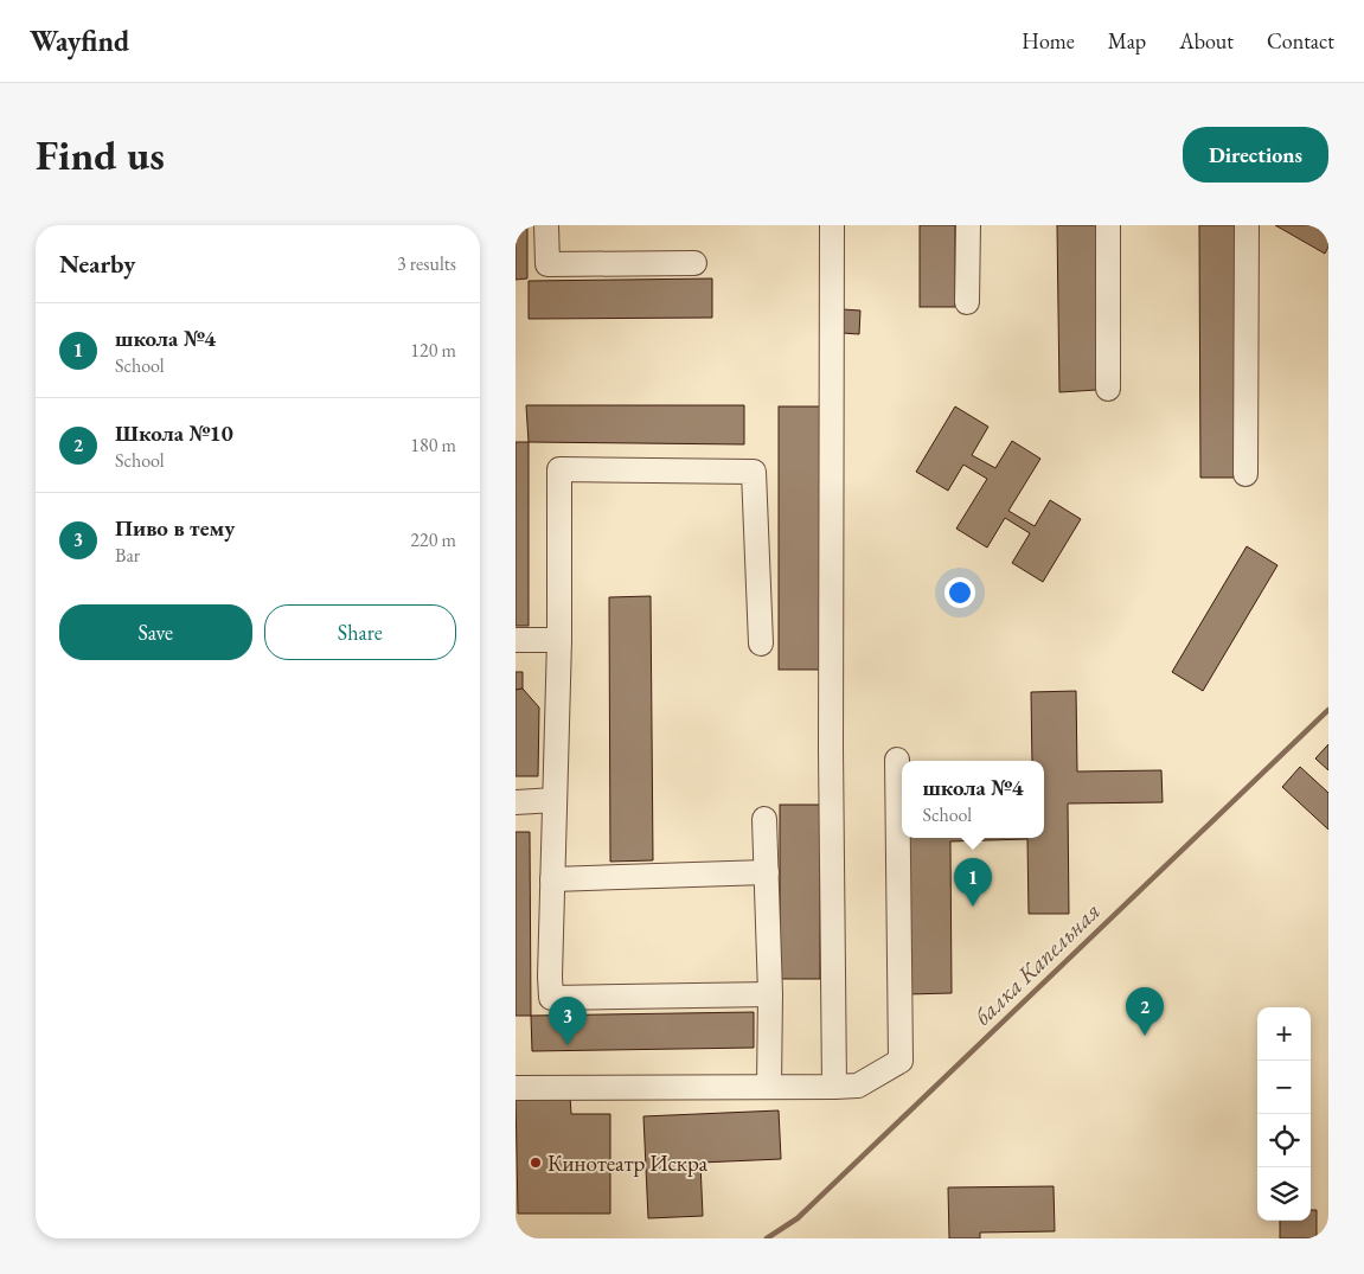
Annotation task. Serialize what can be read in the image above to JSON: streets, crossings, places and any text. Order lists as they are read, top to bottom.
{
  "water": ["балка Капельная"],
  "places": ["Кинотеатр Искра"],
  "page": {
    "header": "Wayfind",
    "nav": [
      "Home",
      "Map",
      "About",
      "Contact"
    ],
    "buttons": [
      "Directions",
      ["Save", "Share"]
    ],
    "title": "Find us",
    "heading": ["Nearby", "3 results"],
    "list": [
      {
        "mark": "1",
        "name": "школа №4",
        "note": "School",
        "value": "120 m"
      },
      {
        "mark": "2",
        "name": "Школа №10",
        "note": "School",
        "value": "180 m"
      },
      {
        "mark": "3",
        "name": "Пиво в тему",
        "note": "Bar",
        "value": "220 m"
      }
    ],
    "popup": ["школа №4", "School"],
    "pins": ["1", "2", "3"],
    "map_buttons": ["+", "−"]
  }
}
